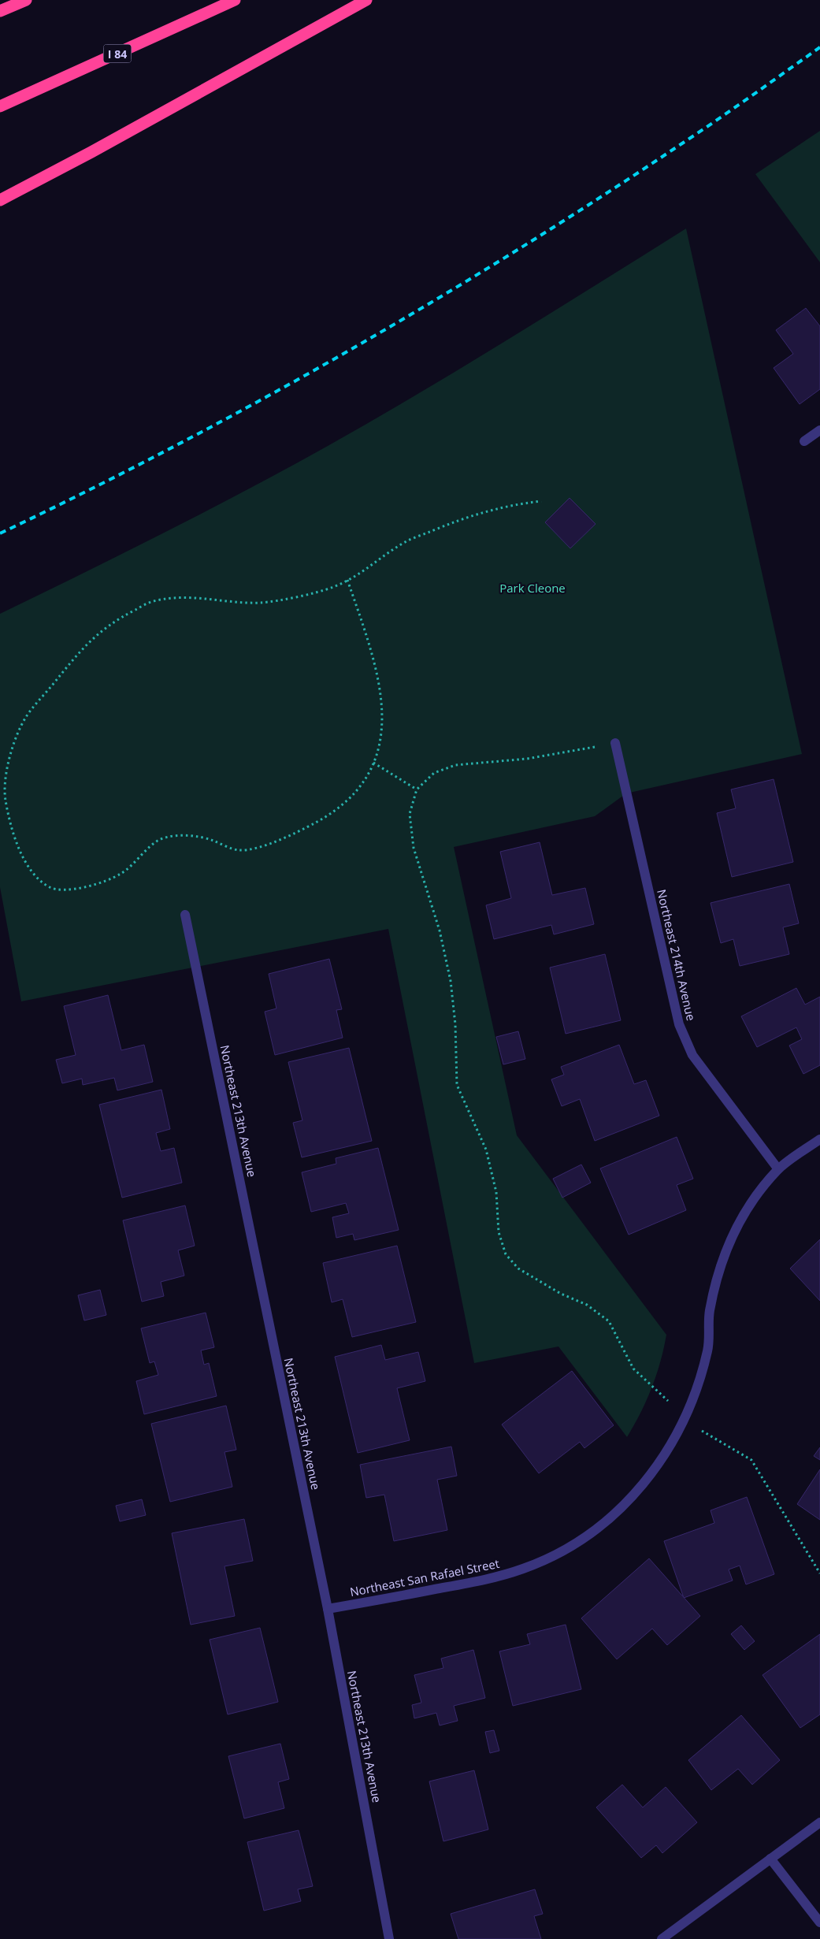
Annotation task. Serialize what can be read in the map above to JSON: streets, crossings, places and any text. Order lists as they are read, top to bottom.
{
  "streets": {
    "highway": ["I 84"],
    "street": ["Northeast 214th Avenue", "Northeast 213th Avenue", "Northeast San Rafael Street"]
  },
  "crossings": [
    ["Northeast 214th Avenue", "Northeast San Rafael Street"],
    ["Northeast 213th Avenue", "Northeast San Rafael Street"]
  ],
  "parks": ["Park Cleone"]
}
